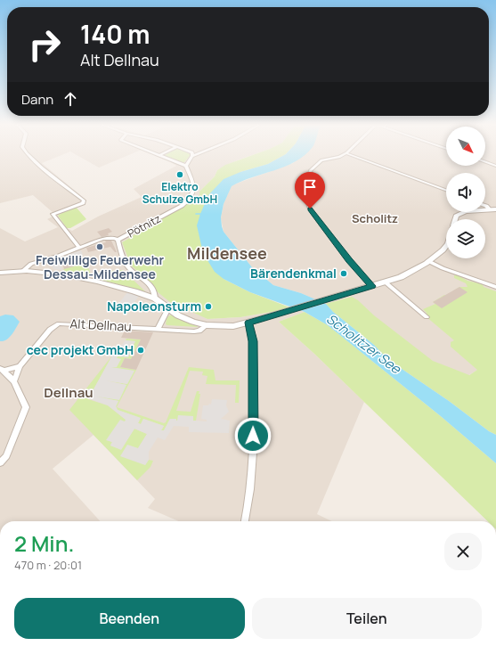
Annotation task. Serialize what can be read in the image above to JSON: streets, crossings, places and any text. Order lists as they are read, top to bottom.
{
  "streets": {
    "street": ["Pötnitz", "Alt Dellnau"]
  },
  "crossings": [
    ["Pötnitz", "Alt Dellnau"]
  ],
  "districts": ["Scholitz", "Mildensee", "Dellnau"],
  "water": ["Scholitzer See"],
  "places": [
    "Elektro Schulze GmbH",
    "Freiwillige Feuerwehr Dessau-Mildensee",
    "Bärendenkmal",
    "Napoleonsturm",
    "cec projekt GmbH"
  ],
  "north": "bottom right",
  "page": {
    "turn": ["140 m", "Alt Dellnau"],
    "then": "Dann",
    "heading": ["2 Min.", "470 m · 20:01"],
    "buttons": ["Beenden", "Teilen"]
  }
}
